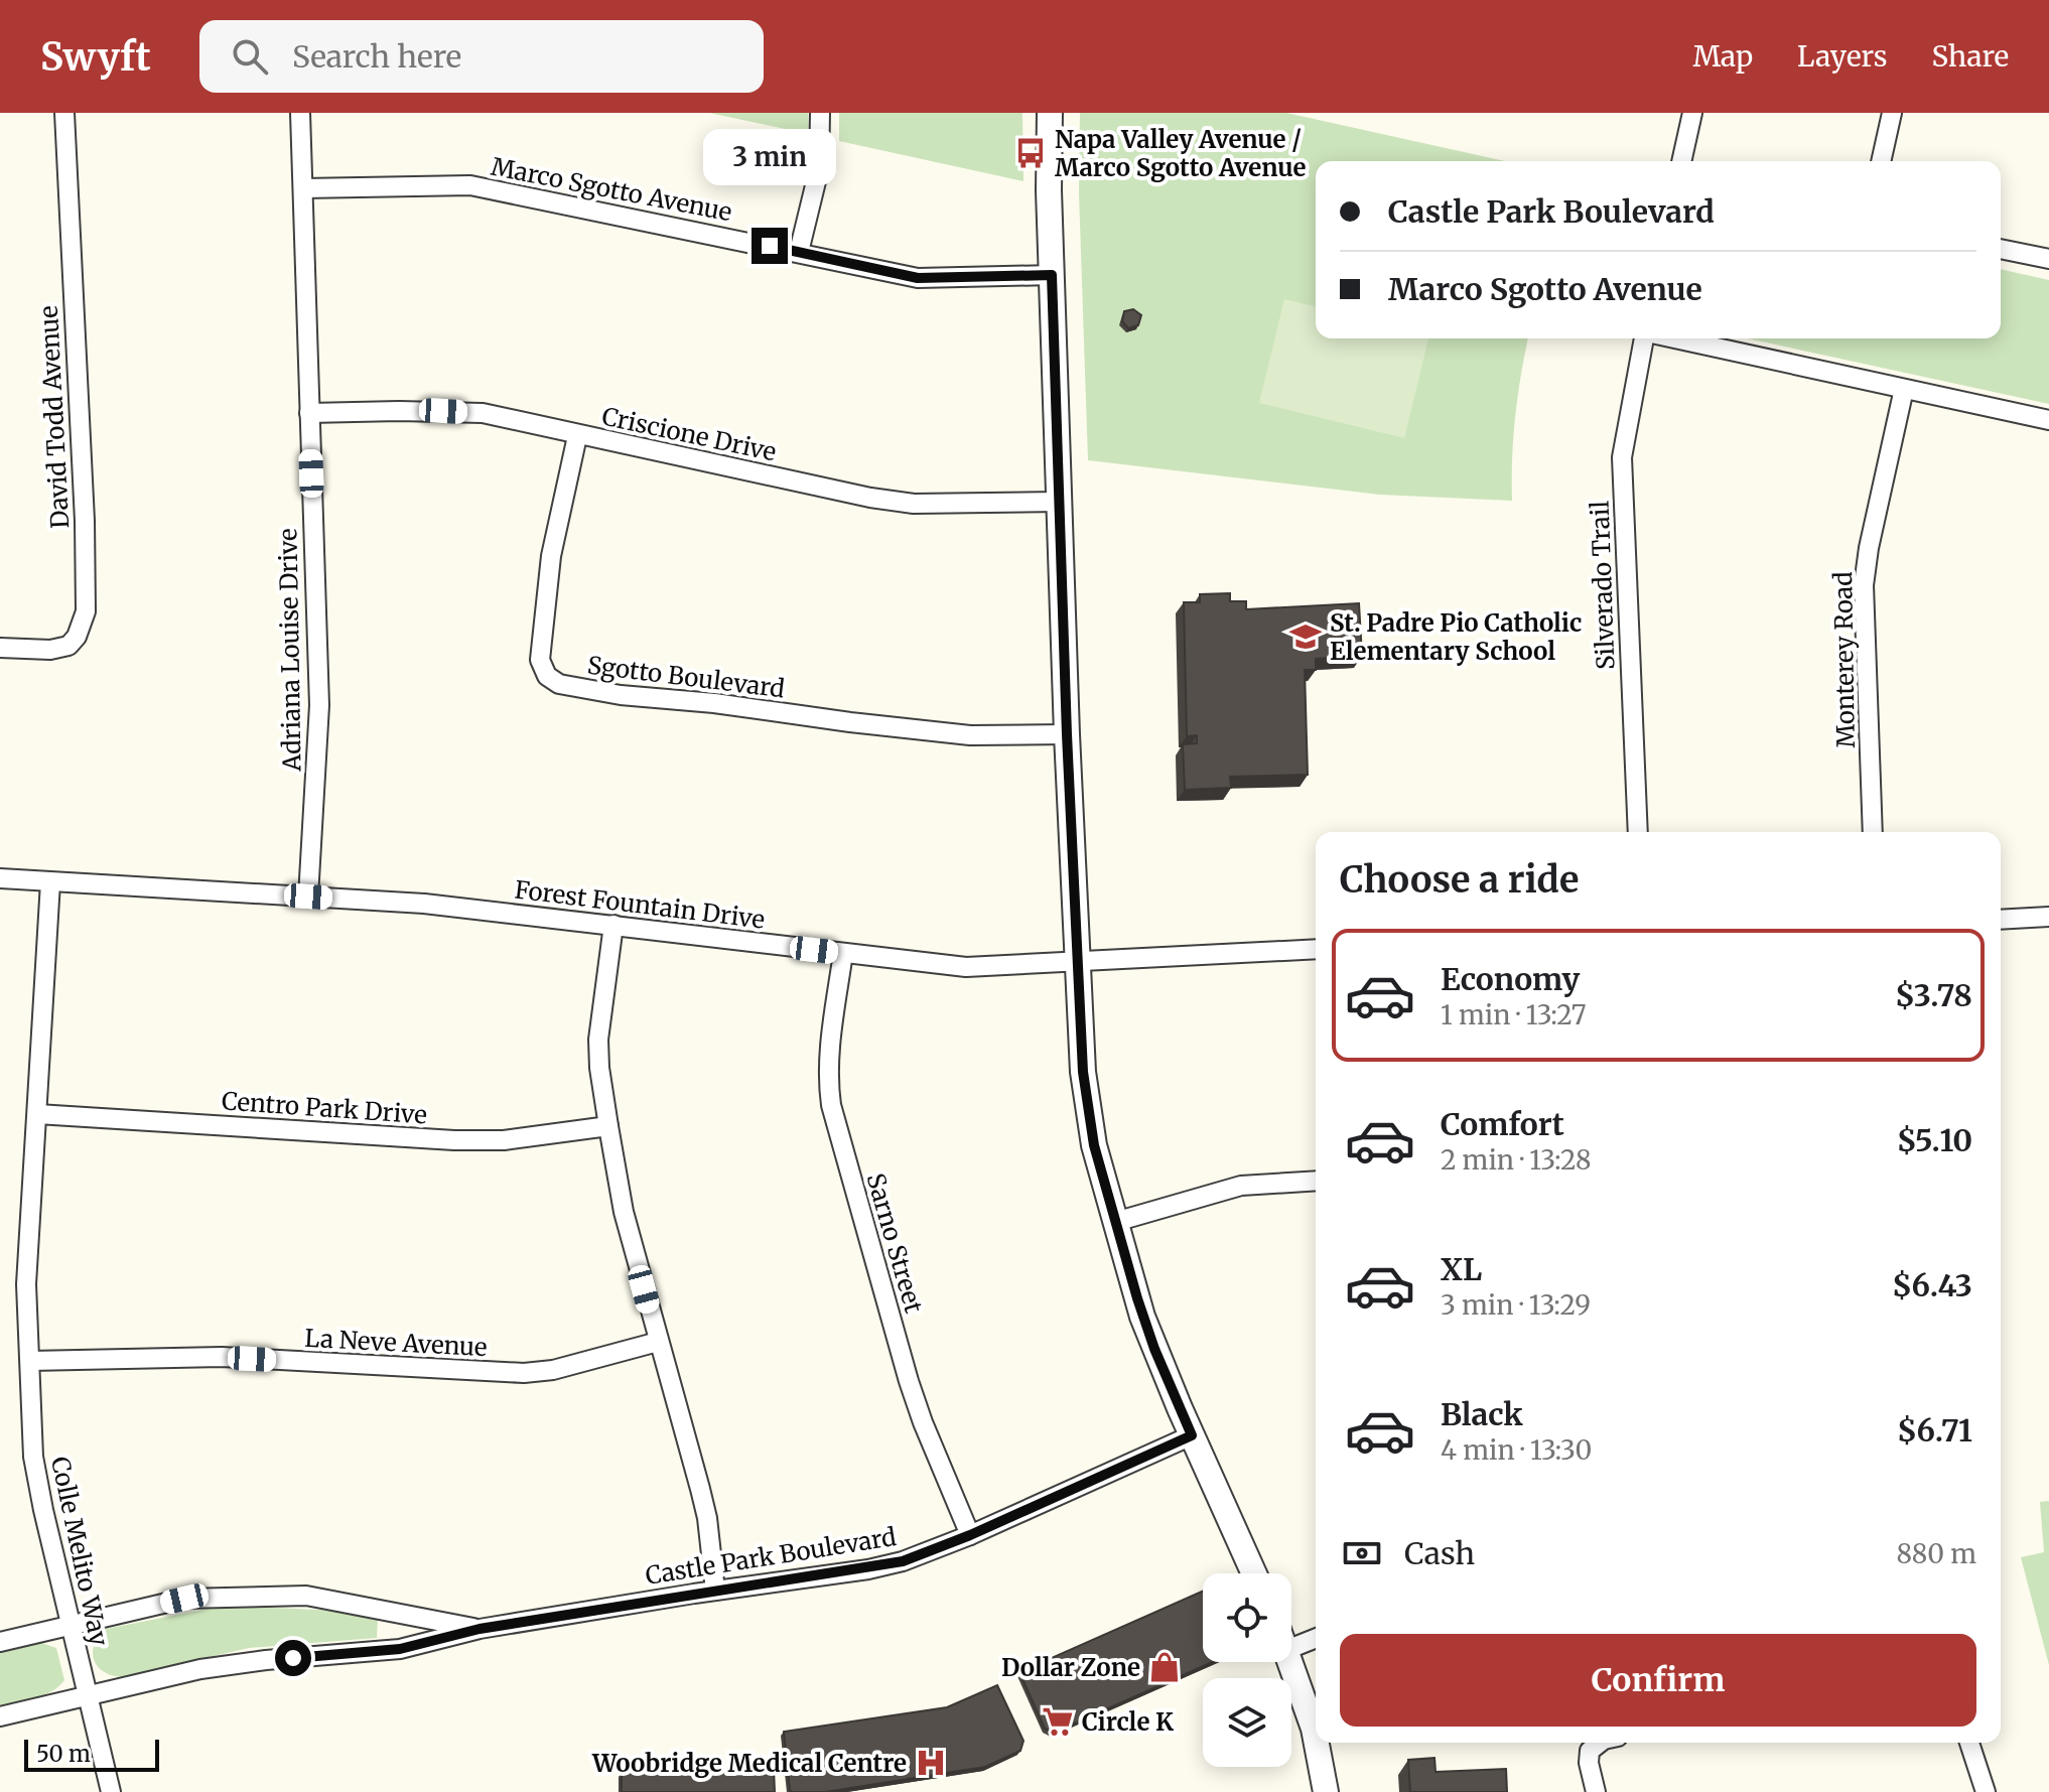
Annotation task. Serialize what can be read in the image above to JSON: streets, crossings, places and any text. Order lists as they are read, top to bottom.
{
  "streets": {
    "street": [
      "Marco Sgotto Avenue",
      "David Todd Avenue",
      "Criscione Drive",
      "Silverado Trail",
      "Adriana Louise Drive",
      "Monterey Road",
      "Sgotto Boulevard",
      "Forest Fountain Drive",
      "Centro Park Drive",
      "Sarno Street",
      "La Neve Avenue",
      "Colle Melito Way",
      "Castle Park Boulevard"
    ]
  },
  "crossings": [
    ["Marco Sgotto Avenue", "Adriana Louise Drive"],
    ["Criscione Drive", "Adriana Louise Drive"],
    ["Criscione Drive", "Sgotto Boulevard"],
    ["Adriana Louise Drive", "Forest Fountain Drive"],
    ["Forest Fountain Drive", "Sarno Street"],
    ["Forest Fountain Drive", "Colle Melito Way"],
    ["Centro Park Drive", "Colle Melito Way"],
    ["Sarno Street", "Castle Park Boulevard"],
    ["La Neve Avenue", "Colle Melito Way"],
    ["Colle Melito Way", "Castle Park Boulevard"]
  ],
  "places": {
    "bus stop": ["Napa Valley Avenue / Marco Sgotto Avenue"],
    "school or university": ["St. Padre Pio Catholic Elementary School"],
    "shop": ["Dollar Zone"],
    "supermarket": ["Circle K"],
    "hospital": ["Woobridge Medical Centre"]
  },
  "scale_bar": "50 m",
  "page": {
    "header": "Swyft",
    "search": "Search here",
    "nav": ["Map", "Layers", "Share"],
    "bubble": "3 min",
    "banner": ["Castle Park Boulevard", "Marco Sgotto Avenue"],
    "heading": "Choose a ride",
    "list": [
      {
        "name": "Economy",
        "note": "1 min · 13:27",
        "value": "$3.78"
      },
      {
        "name": "Comfort",
        "note": "2 min · 13:28",
        "value": "$5.10"
      },
      {
        "name": "XL",
        "note": "3 min · 13:29",
        "value": "$6.43"
      },
      {
        "name": "Black",
        "note": "4 min · 13:30",
        "value": "$6.71"
      }
    ],
    "pay": ["Cash", "880 m"],
    "buttons": "Confirm",
    "scale": "50 m"
  }
}
